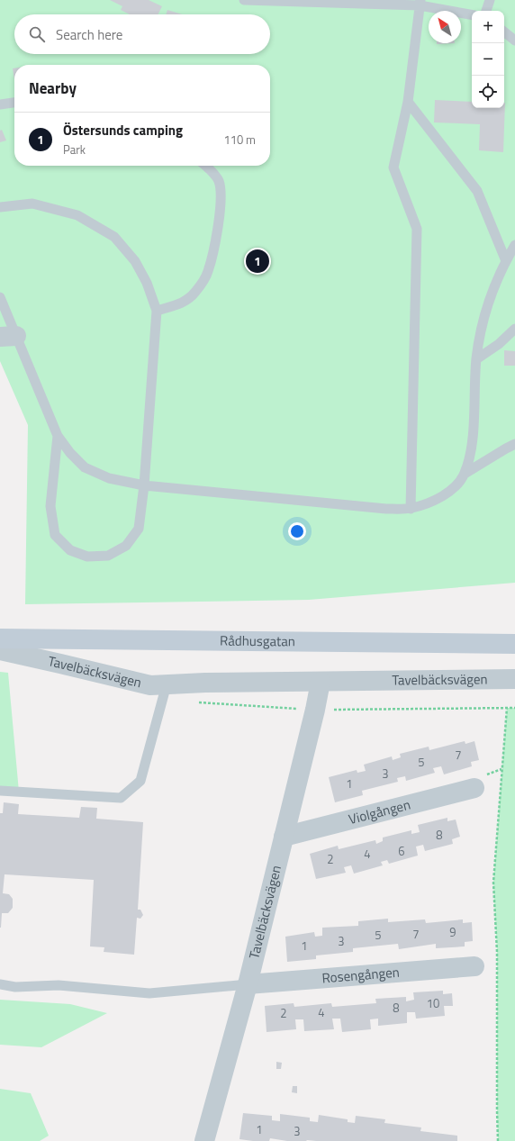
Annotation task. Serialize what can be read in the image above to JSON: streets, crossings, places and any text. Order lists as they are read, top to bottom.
{
  "streets": {
    "main road": ["Rådhusgatan"],
    "street": ["Tavelbäcksvägen", "Violgången", "Rosengången"]
  },
  "crossings": [
    ["Tavelbäcksvägen", "Violgången"],
    ["Tavelbäcksvägen", "Rosengången"]
  ],
  "house_numbers": [
    "7",
    "5",
    "3",
    "1",
    "8",
    "6",
    "4",
    "2",
    "9",
    "7",
    "5",
    "3",
    "1",
    "10",
    "8",
    "4",
    "2",
    "1",
    "3"
  ],
  "north": "top left",
  "page": {
    "map_buttons": ["+", "−"],
    "search": "Search here",
    "heading": "Nearby",
    "list": [
      {
        "mark": "1",
        "name": "Östersunds camping",
        "note": "Park",
        "value": "110 m"
      }
    ],
    "pins": "1"
  }
}
